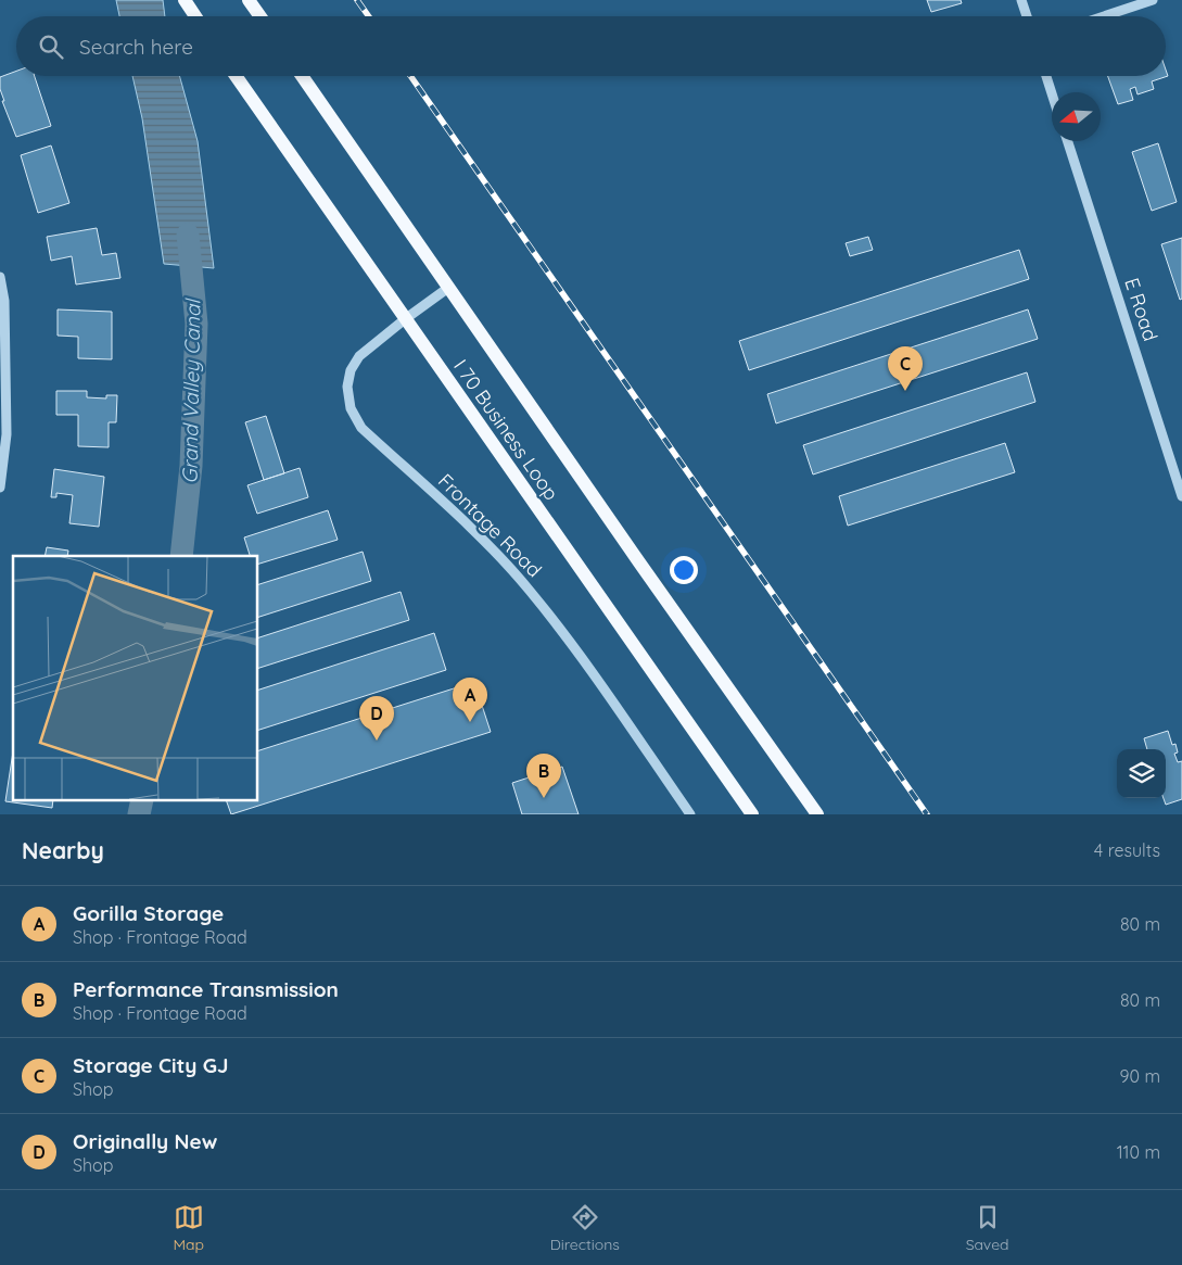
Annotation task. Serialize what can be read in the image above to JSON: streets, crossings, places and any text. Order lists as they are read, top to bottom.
{
  "streets": {
    "main road": ["I 70 Business Loop"],
    "street": ["E Road", "Frontage Road"]
  },
  "crossings": [
    ["I 70 Business Loop", "Frontage Road"]
  ],
  "water": ["Grand Valley Canal"],
  "north": "left",
  "page": {
    "search": "Search here",
    "pins": [
      "C",
      "A",
      "D",
      "B"
    ],
    "heading": ["Nearby", "4 results"],
    "list": [
      {
        "mark": "A",
        "name": "Gorilla Storage",
        "note": "Shop · Frontage Road",
        "value": "80 m"
      },
      {
        "mark": "B",
        "name": "Performance Transmission",
        "note": "Shop · Frontage Road",
        "value": "80 m"
      },
      {
        "mark": "C",
        "name": "Storage City GJ",
        "note": "Shop",
        "value": "90 m"
      },
      {
        "mark": "D",
        "name": "Originally New",
        "note": "Shop",
        "value": "110 m"
      }
    ],
    "nav": ["Map", "Directions", "Saved"]
  }
}
